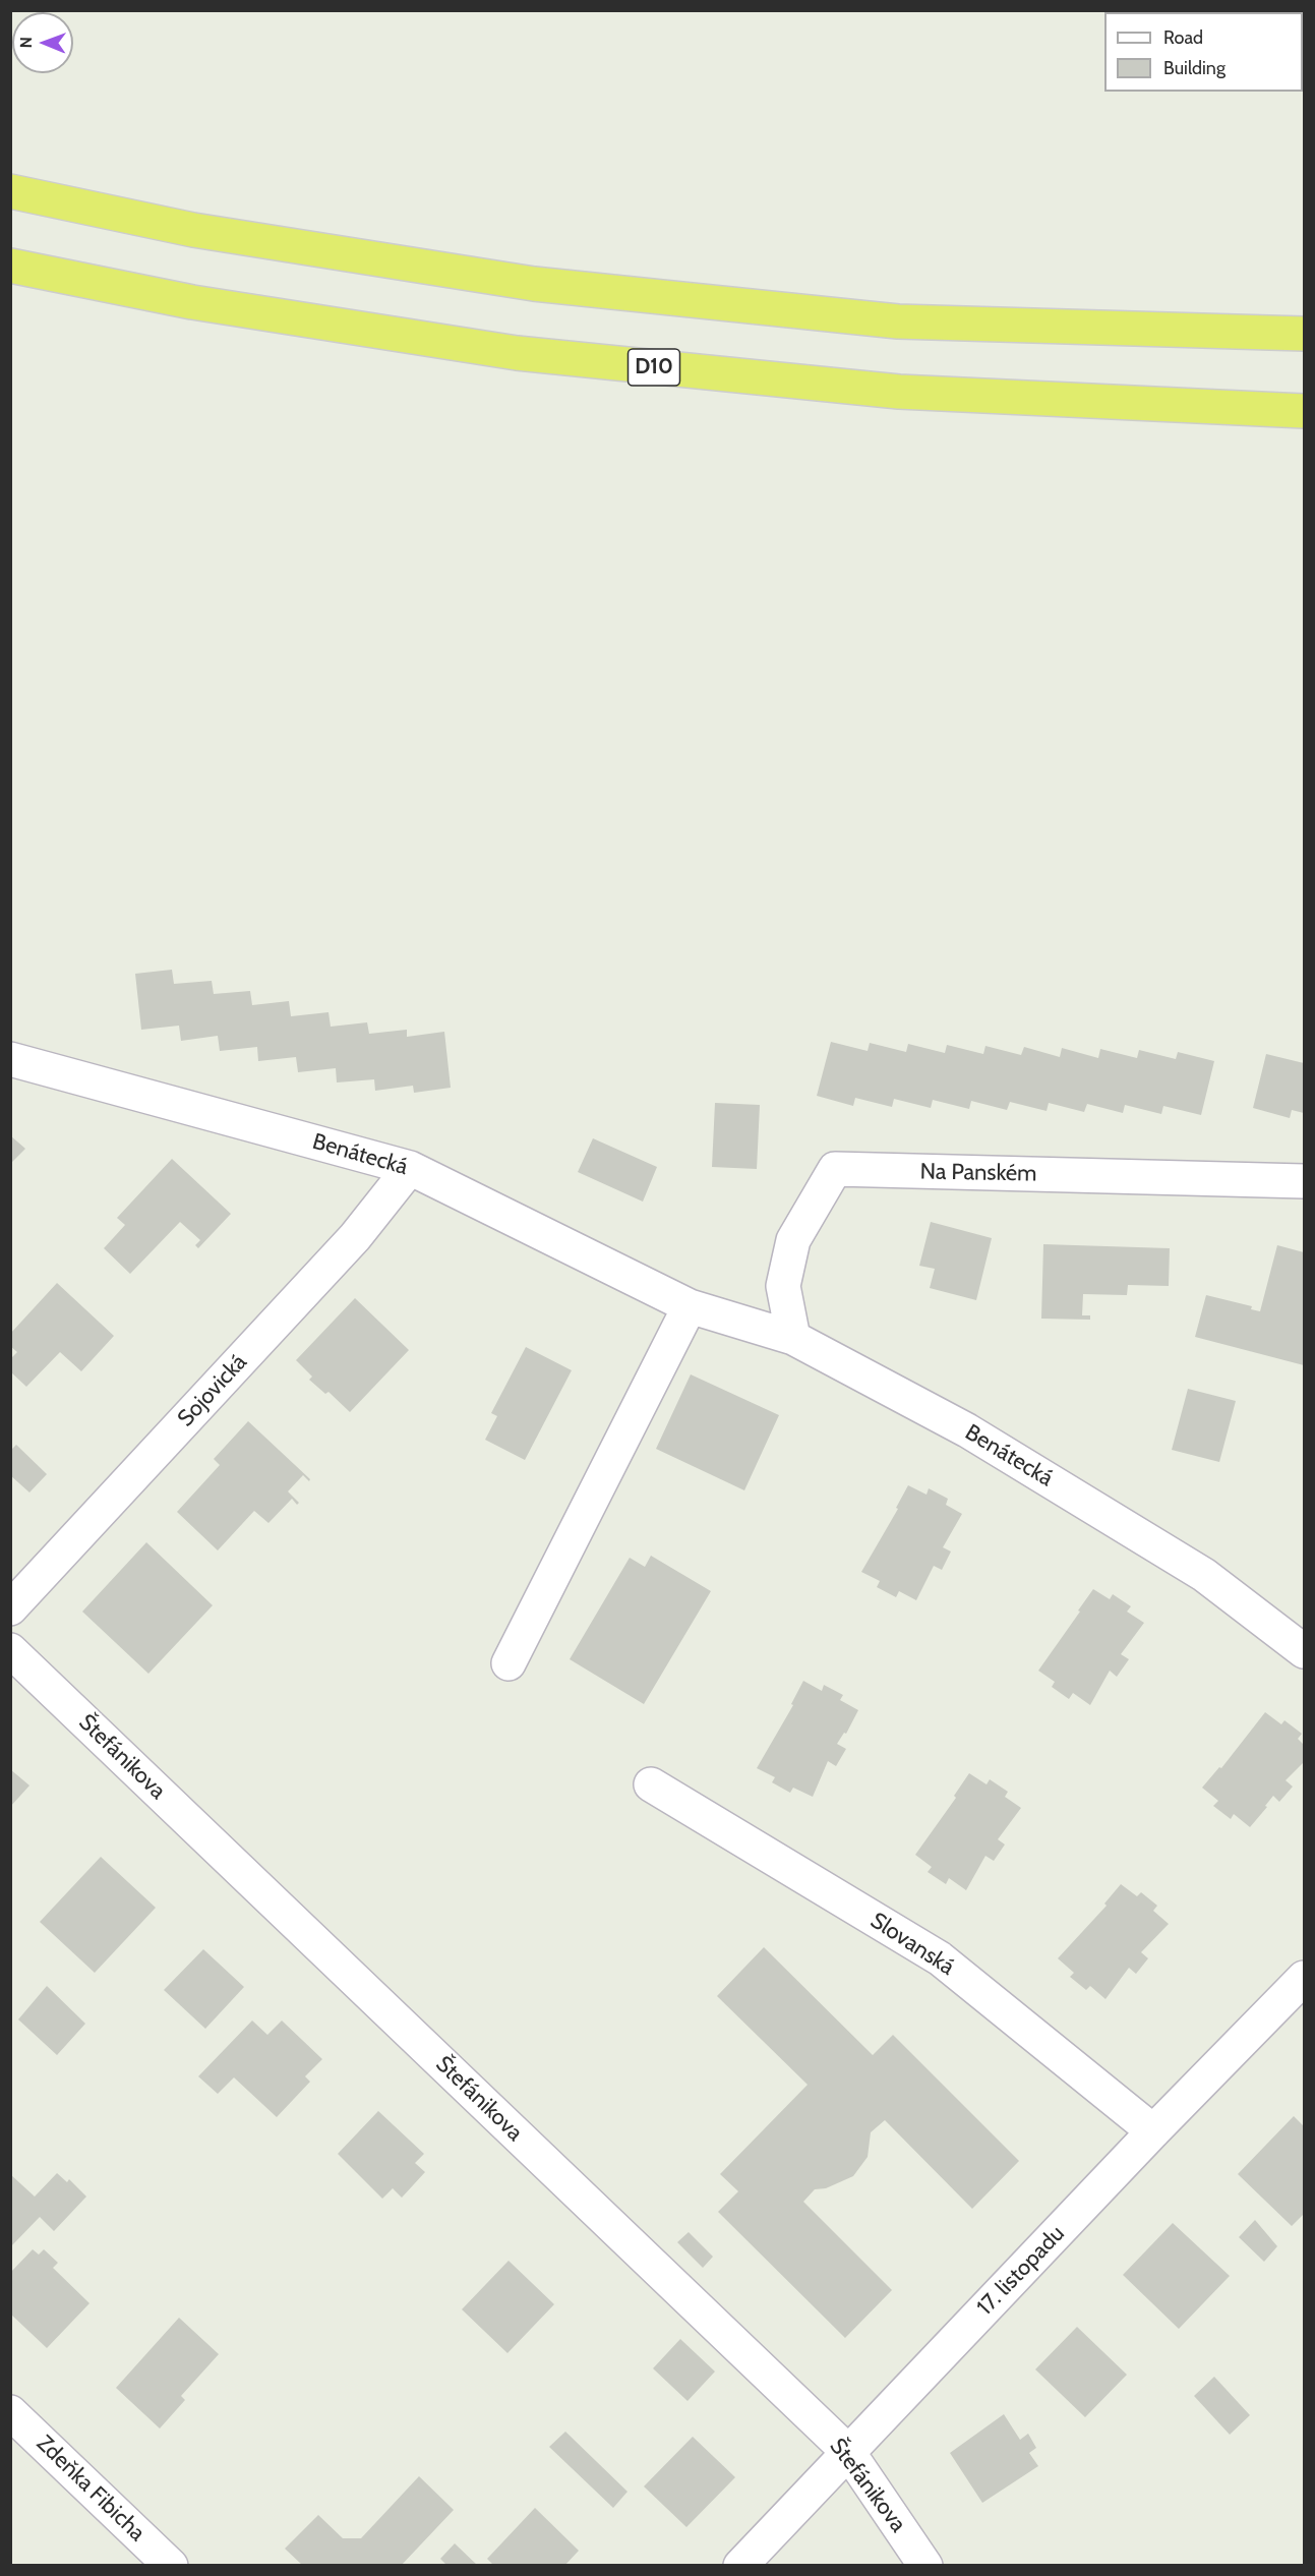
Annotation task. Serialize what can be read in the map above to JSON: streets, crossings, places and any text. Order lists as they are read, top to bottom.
{
  "streets": {
    "highway": ["D10"],
    "street": [
      "Benátecká",
      "Na Panském",
      "Sojovická",
      "Štefánikova",
      "Slovanská",
      "17. listopadu",
      "Zdeňka Fibicha"
    ]
  },
  "crossings": [
    ["Benátecká", "Na Panském"],
    ["Benátecká", "Sojovická"],
    ["Štefánikova", "17. listopadu"],
    ["Slovanská", "17. listopadu"]
  ],
  "legend": ["Road", "Building"],
  "north": "left"
}
